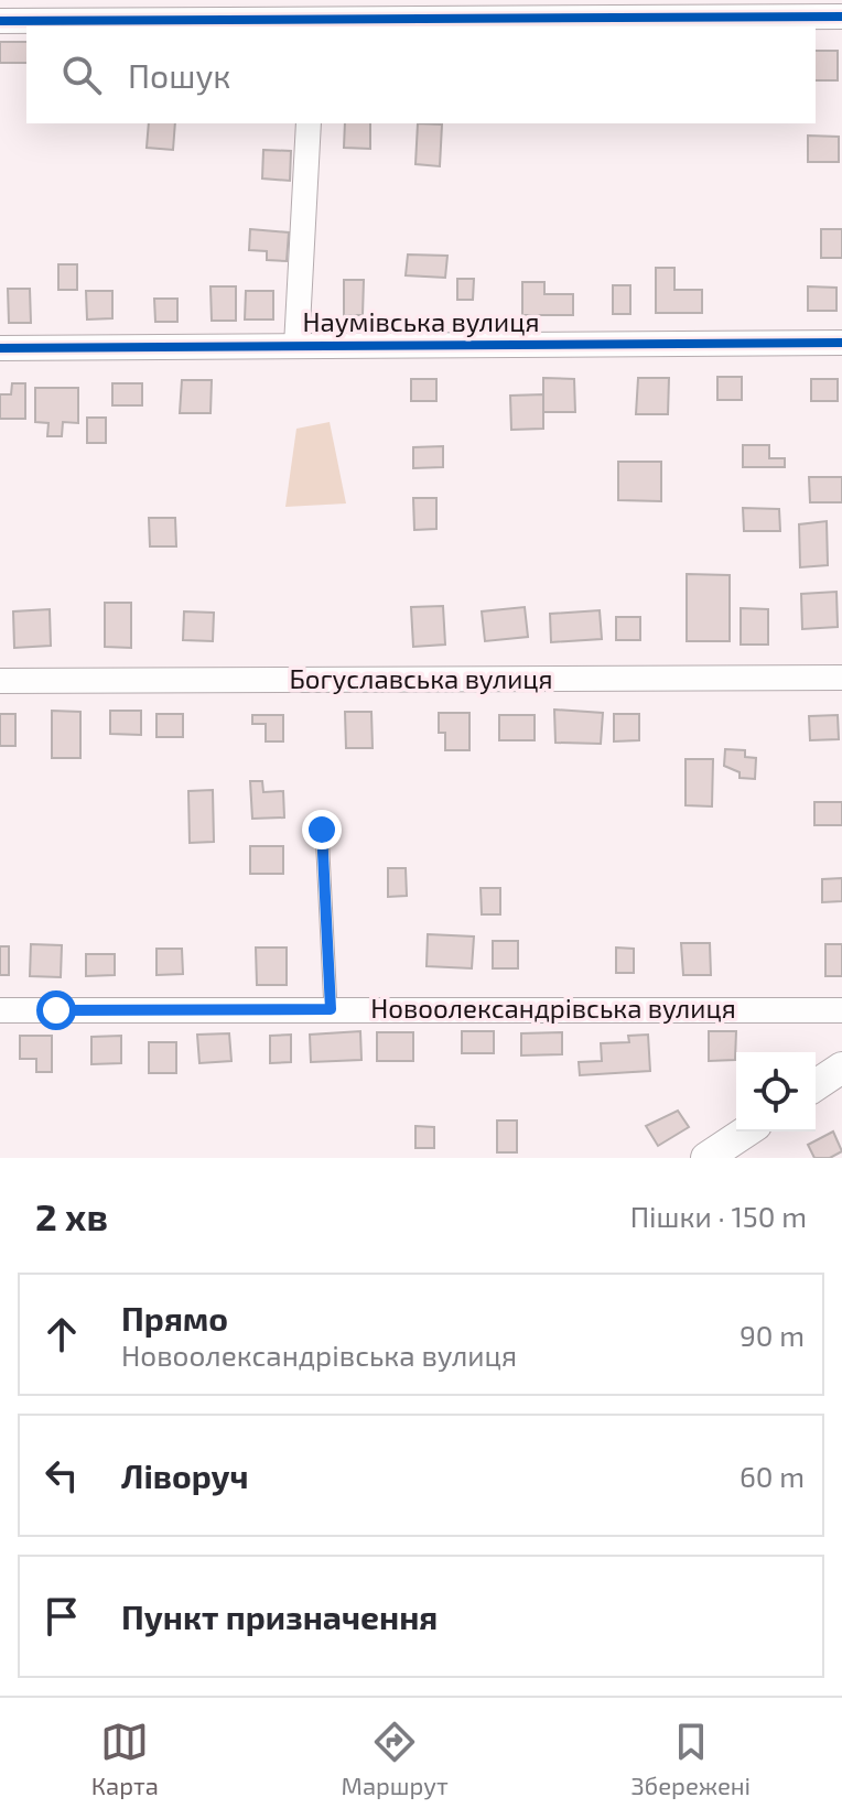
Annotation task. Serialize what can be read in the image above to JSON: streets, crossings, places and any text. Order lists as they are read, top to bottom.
{
  "streets": {
    "street": ["Наумівська вулиця", "Богуславська вулиця", "Новоолександрівська вулиця"]
  },
  "page": {
    "search": "Пошук",
    "heading": ["2 хв", "Пішки · 150 m"],
    "list": [
      ["Прямо", "Новоолександрівська вулиця", "90 m"],
      ["Ліворуч", "60 m"],
      "Пункт призначення"
    ],
    "nav": ["Карта", "Маршрут", "Збережені"]
  }
}
